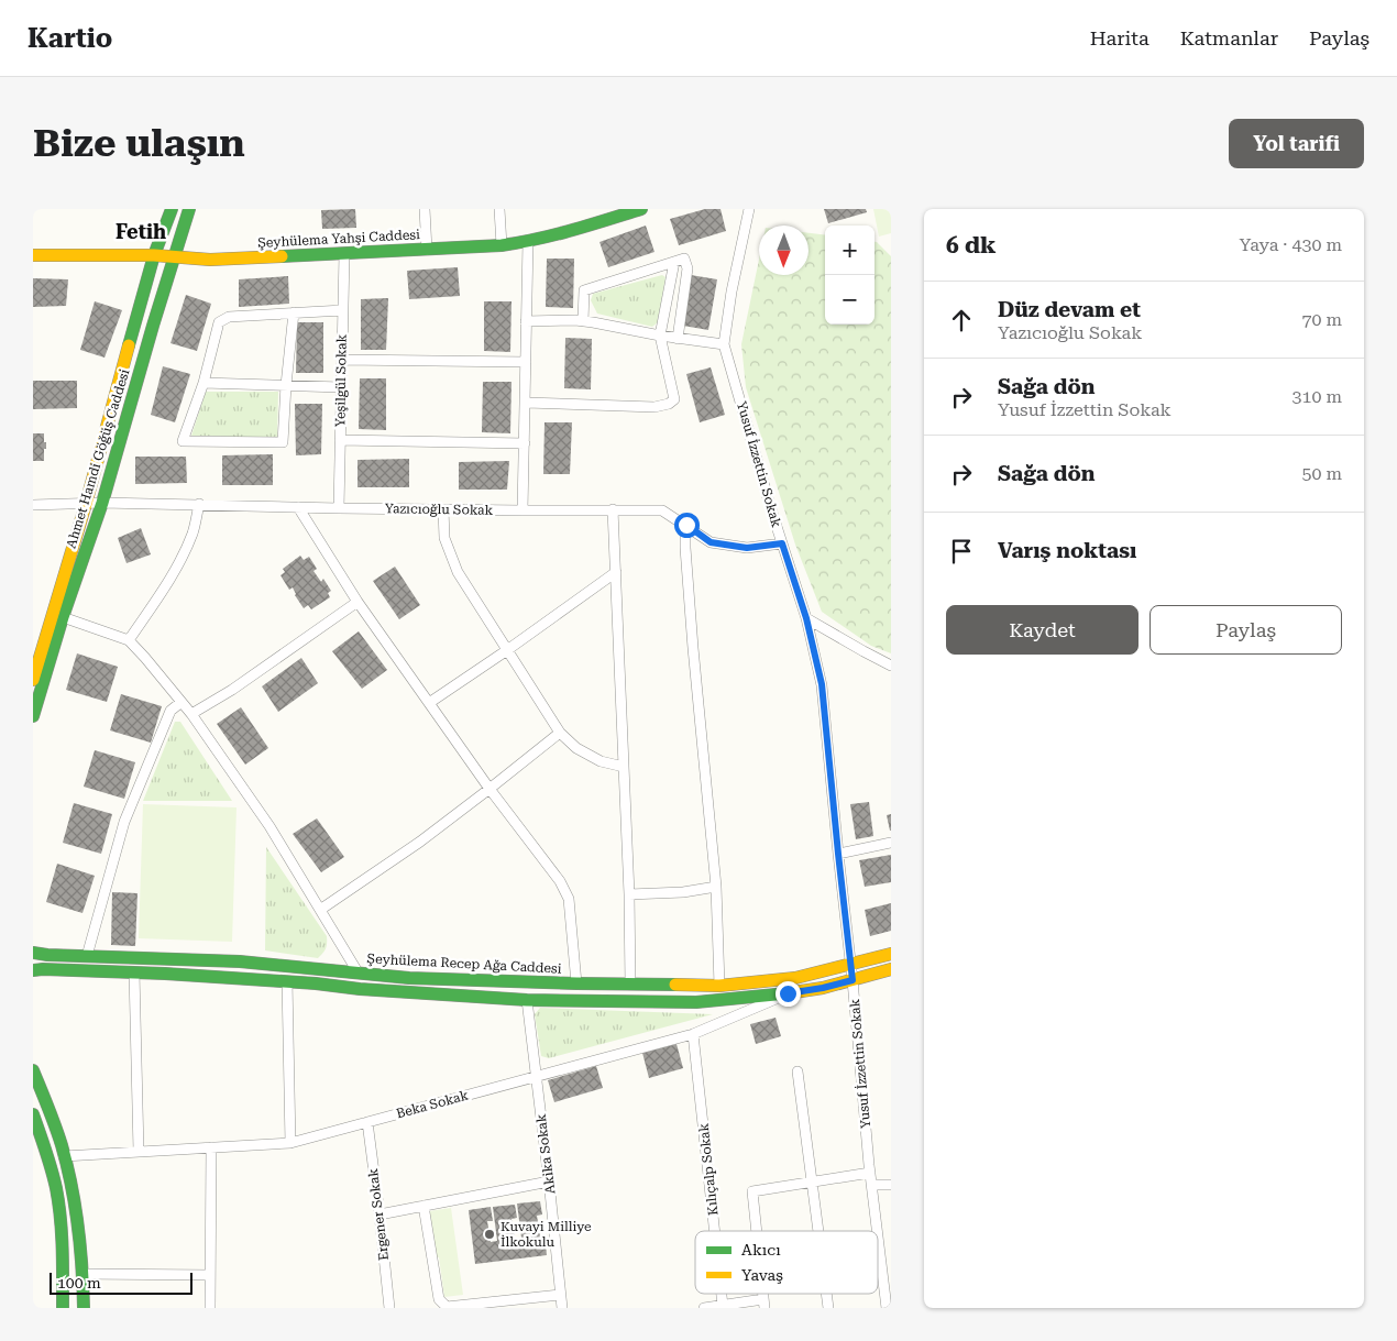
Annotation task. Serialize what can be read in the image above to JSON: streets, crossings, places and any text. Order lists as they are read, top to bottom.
{
  "streets": {
    "street": [
      "Şeyhülema Yahşi Caddesi",
      "Yeşilgül Sokak",
      "Ahmet Hamdi Göğüş Caddesi",
      "Yusuf İzzettin Sokak",
      "Yazıcıoğlu Sokak",
      "Şeyhülema Recep Ağa Caddesi",
      "Beka Sokak",
      "Akika Sokak",
      "Kılıçalp Sokak",
      "Ergener Sokak"
    ]
  },
  "crossings": [
    ["Şeyhülema Yahşi Caddesi", "Yeşilgül Sokak"],
    ["Şeyhülema Yahşi Caddesi", "Ahmet Hamdi Göğüş Caddesi"],
    ["Yeşilgül Sokak", "Yazıcıoğlu Sokak"],
    ["Ahmet Hamdi Göğüş Caddesi", "Yazıcıoğlu Sokak"],
    ["Yusuf İzzettin Sokak", "Yazıcıoğlu Sokak"],
    ["Yusuf İzzettin Sokak", "Şeyhülema Recep Ağa Caddesi"],
    ["Beka Sokak", "Akika Sokak"],
    ["Beka Sokak", "Kılıçalp Sokak"],
    ["Beka Sokak", "Ergener Sokak"]
  ],
  "districts": ["Fetih"],
  "places": ["Kuvayi Milliye İlkokulu"],
  "legend": ["Akıcı", "Yavaş"],
  "scale_bar": "100 m",
  "north": "bottom",
  "page": {
    "header": "Kartio",
    "nav": ["Harita", "Katmanlar", "Paylaş"],
    "buttons": [
      "Yol tarifi",
      ["Kaydet", "Paylaş"]
    ],
    "title": "Bize ulaşın",
    "heading": ["6 dk", "Yaya · 430 m"],
    "map_buttons": ["+", "−"],
    "list": [
      ["Düz devam et", "Yazıcıoğlu Sokak", "70 m"],
      ["Sağa dön", "Yusuf İzzettin Sokak", "310 m"],
      ["Sağa dön", "50 m"],
      "Varış noktası"
    ],
    "scale": "100 m"
  }
}
